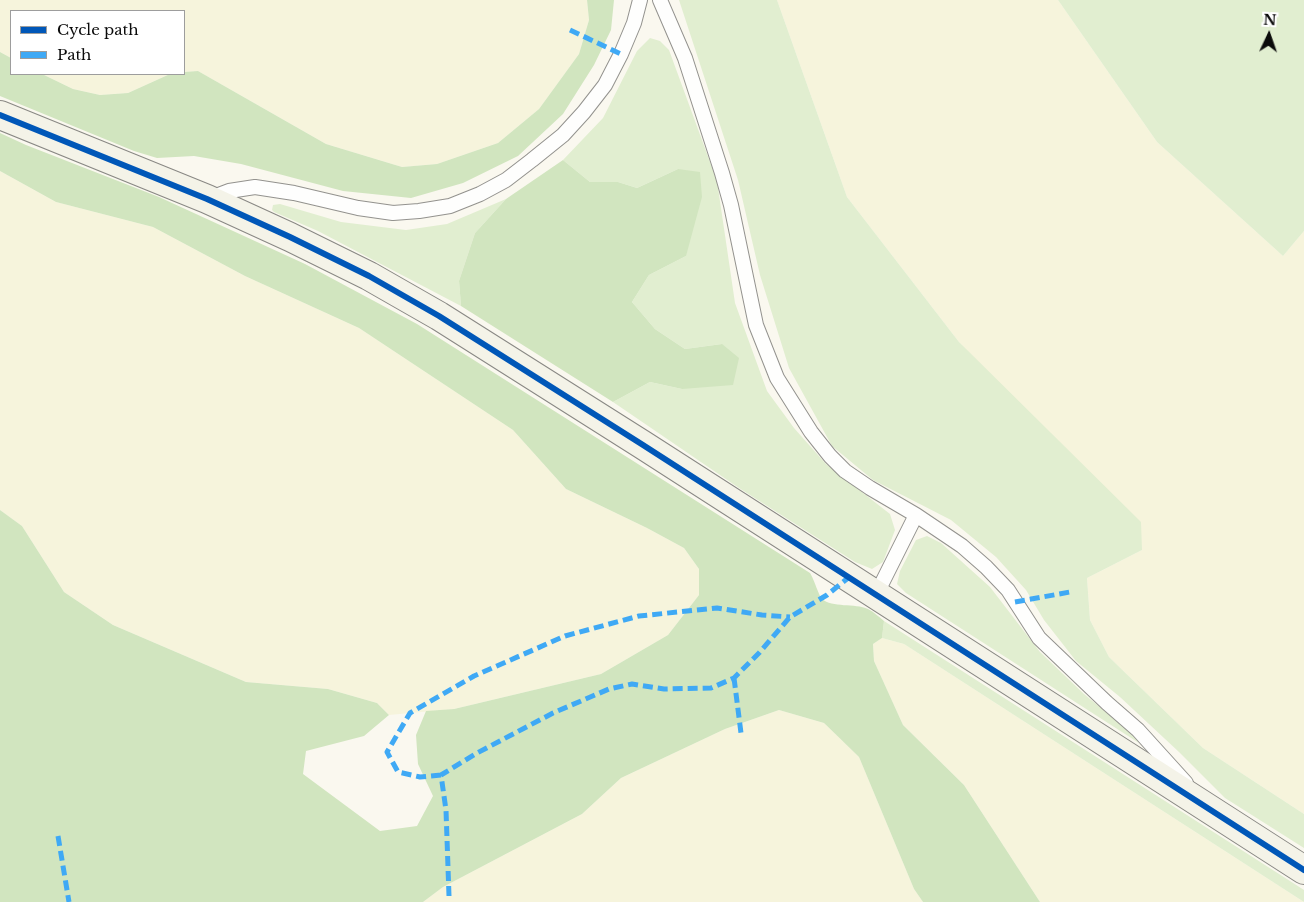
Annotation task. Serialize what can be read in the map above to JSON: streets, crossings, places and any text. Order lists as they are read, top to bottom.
{
  "legend": ["Cycle path", "Path"],
  "north": "top"
}
